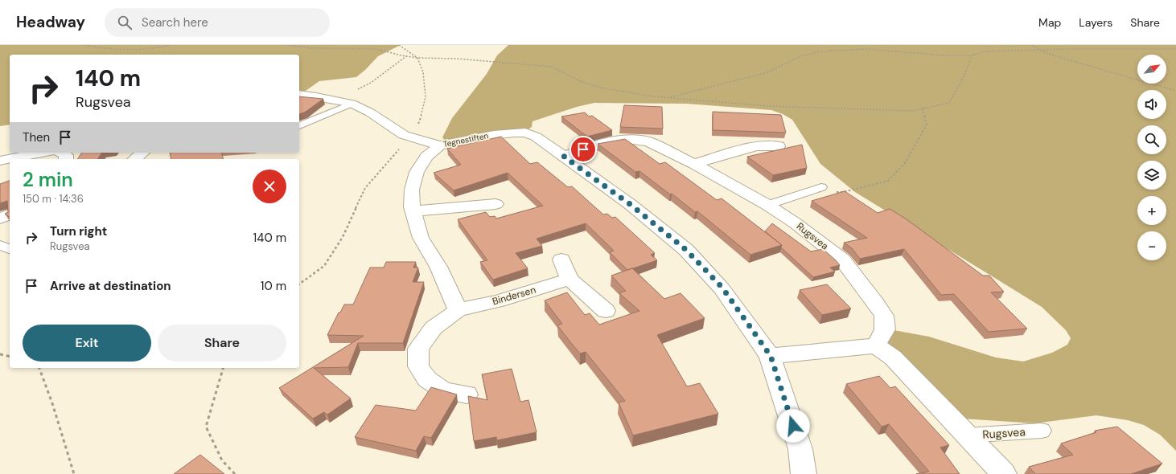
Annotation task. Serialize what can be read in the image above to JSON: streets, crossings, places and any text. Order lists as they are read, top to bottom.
{
  "streets": {
    "street": ["Tegnestiften", "Rugsvea", "Bindersen"]
  },
  "crossings": [
    ["Tegnestiften", "Rugsvea"]
  ],
  "north": "top right",
  "page": {
    "header": "Headway",
    "search": "Search here",
    "nav": ["Map", "Layers", "Share"],
    "map_buttons": ["+", "−"],
    "turn": ["140 m", "Rugsvea"],
    "then": "Then",
    "heading": ["2 min", "150 m · 14:36"],
    "list": [
      {
        "name": "Turn right",
        "note": "Rugsvea",
        "value": "140 m"
      },
      {
        "name": "Arrive at destination",
        "value": "10 m"
      }
    ],
    "buttons": ["Exit", "Share"]
  }
}
